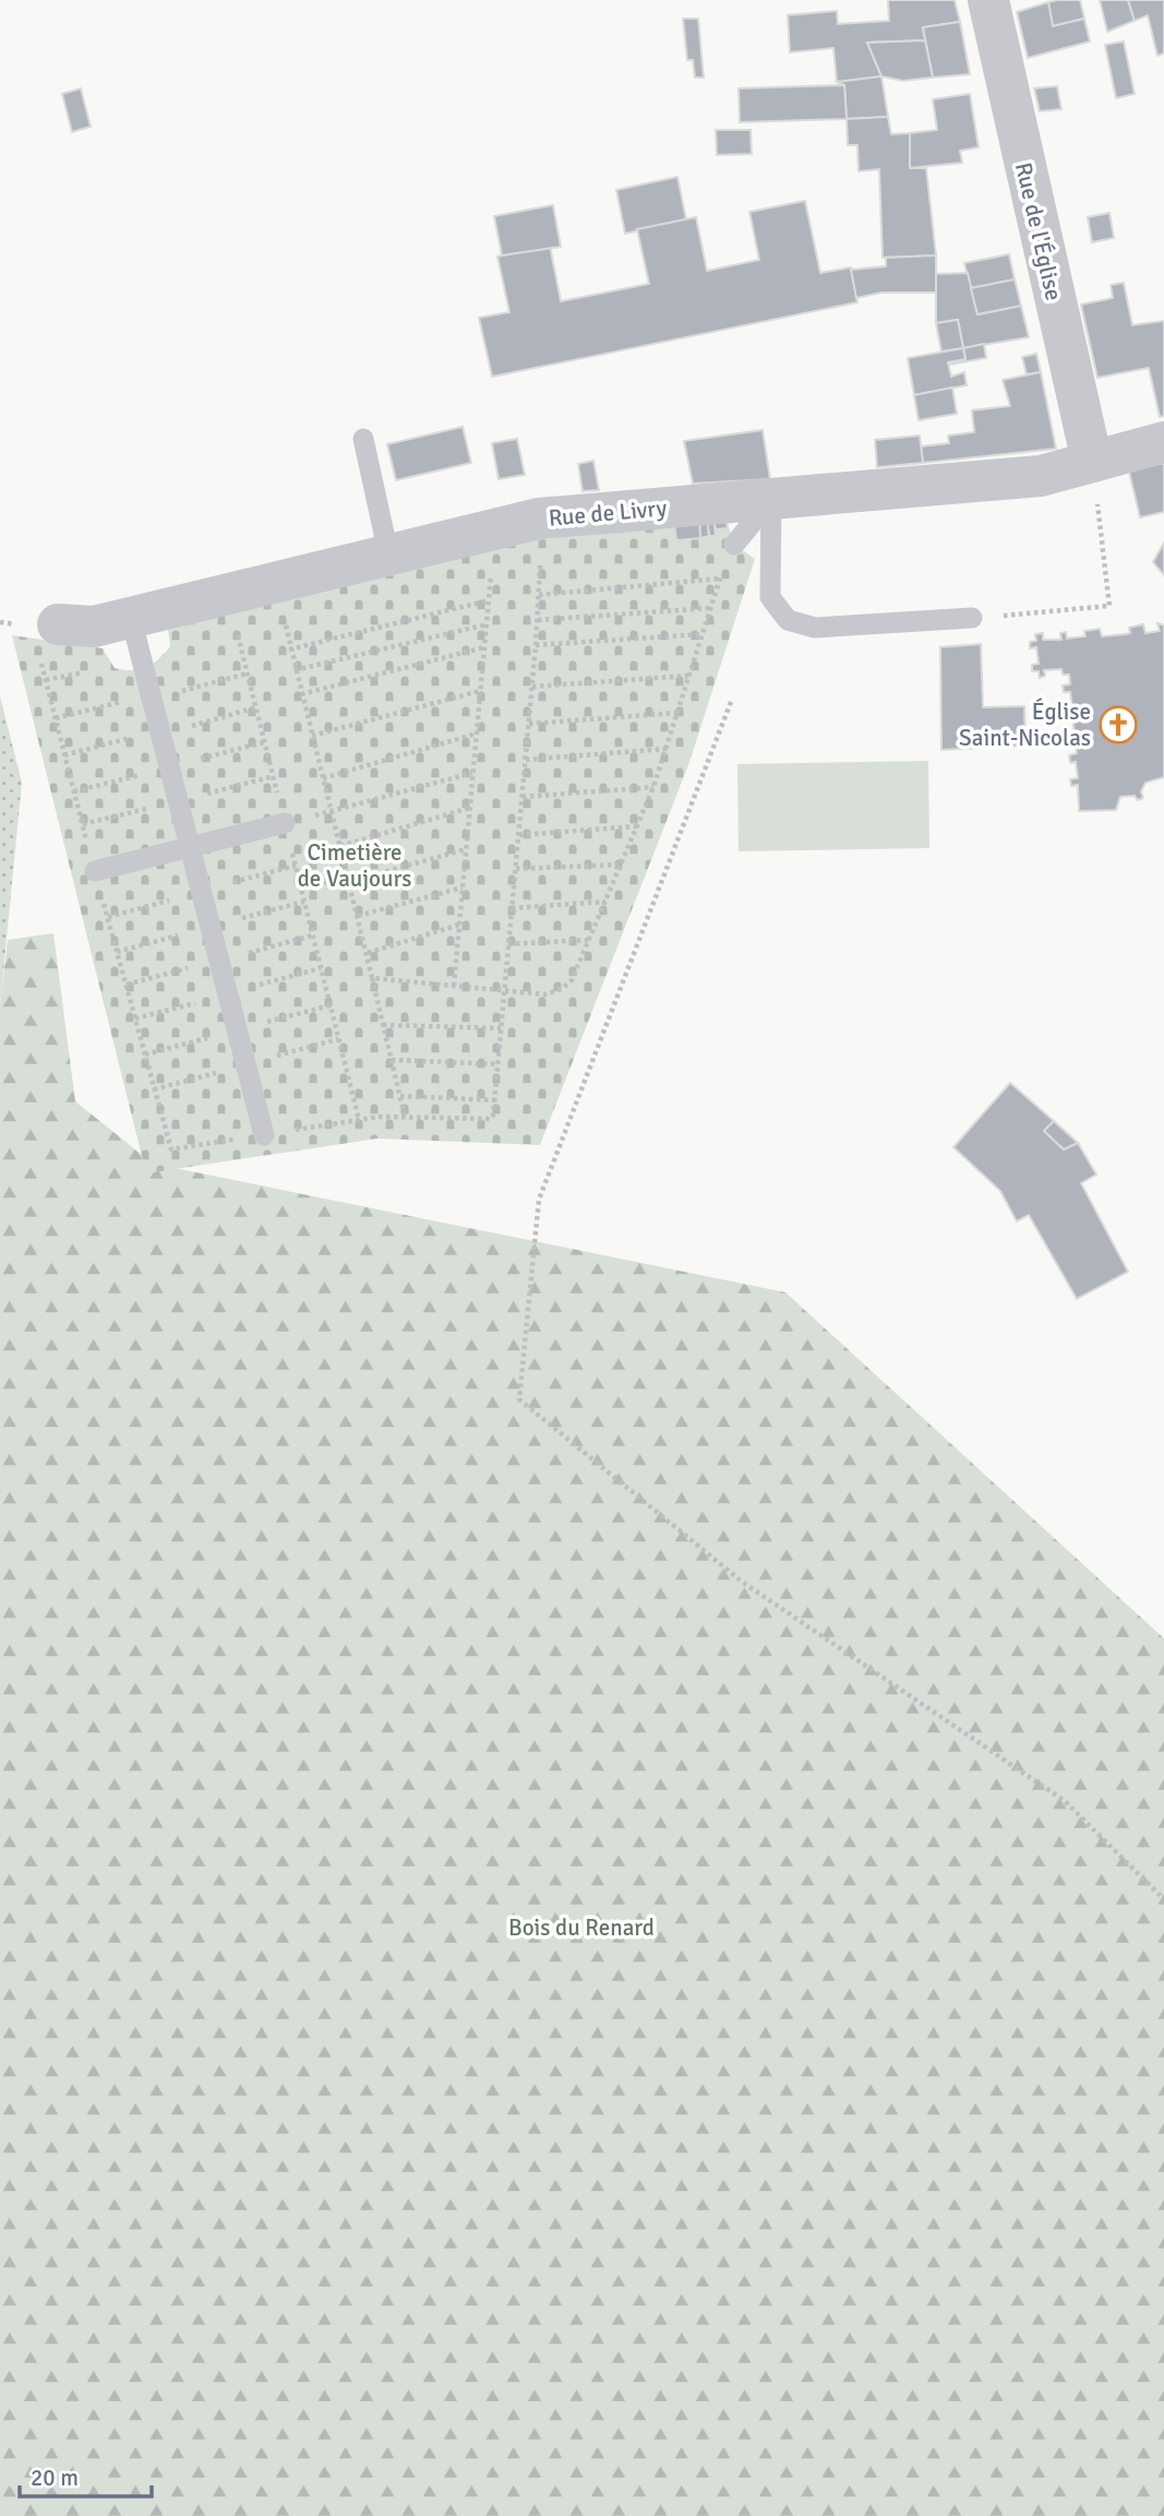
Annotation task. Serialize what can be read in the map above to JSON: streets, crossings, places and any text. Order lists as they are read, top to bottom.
{
  "streets": {
    "street": ["Rue de l'Église", "Rue de Livry"]
  },
  "crossings": [
    ["Rue de l'Église", "Rue de Livry"]
  ],
  "parks": ["Cimetière de Vaujours", "Bois du Renard"],
  "places": {
    "church": ["Église Saint-Nicolas"]
  },
  "scale_bar": "20 m"
}
